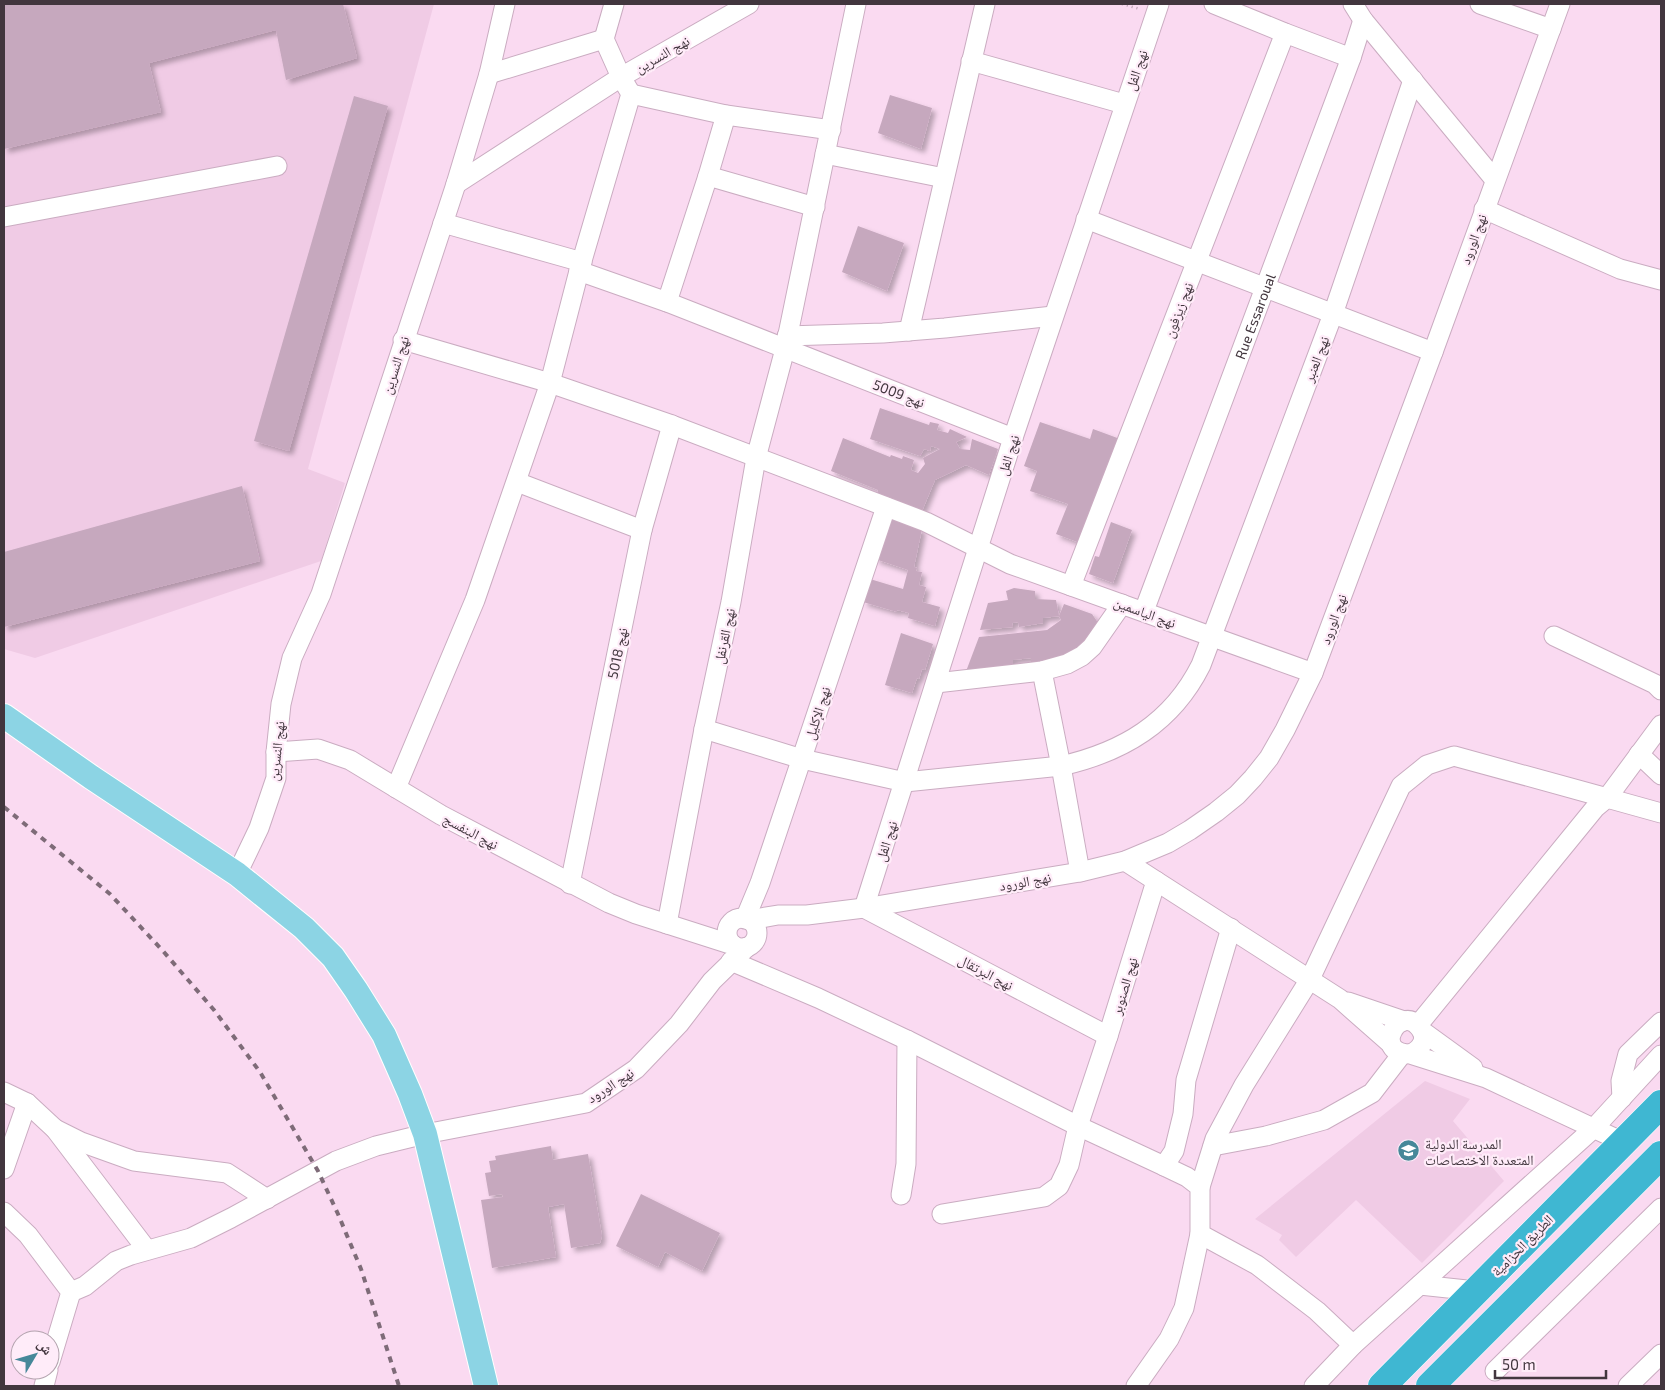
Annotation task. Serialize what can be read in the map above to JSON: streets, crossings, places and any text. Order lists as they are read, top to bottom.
{
  "streets": {
    "highway": ["الطريق الحزامية"],
    "street": [
      "نهج النسرين",
      "نهج الفل",
      "نهج الورود",
      "نهج زيزفون",
      "Rue Essaroual",
      "نهج العنبر",
      "نهج 5009",
      "نهج الياسمين",
      "نهج القرنفل",
      "نهج 5018",
      "نهج الإكليل",
      "نهج البنفسج",
      "نهج البرتقال",
      "نهج الصنوبر"
    ]
  },
  "crossings": [
    ["نهج النسرين", "نهج 5009"],
    ["نهج النسرين", "نهج الياسمين"],
    ["نهج النسرين", "نهج البنفسج"],
    ["نهج الفل", "نهج الورود"],
    ["نهج الفل", "نهج العنبر"],
    ["نهج الفل", "نهج 5009"],
    ["نهج الفل", "نهج الياسمين"],
    ["نهج الفل", "نهج البرتقال"],
    ["نهج الورود", "نهج الياسمين"],
    ["نهج الورود", "نهج الإكليل"],
    ["نهج الورود", "نهج البنفسج"],
    ["نهج الورود", "نهج البرتقال"],
    ["نهج زيزفون", "نهج الياسمين"],
    ["Rue Essaroual", "نهج الياسمين"],
    ["نهج العنبر", "نهج الياسمين"],
    ["نهج العنبر", "نهج القرنفل"],
    ["نهج العنبر", "نهج الإكليل"],
    ["نهج 5009", "نهج القرنفل"],
    ["نهج الياسمين", "نهج القرنفل"],
    ["نهج الياسمين", "نهج 5018"],
    ["نهج الياسمين", "نهج الإكليل"],
    ["نهج القرنفل", "نهج البنفسج"],
    ["نهج 5018", "نهج البنفسج"],
    ["نهج الإكليل", "نهج البنفسج"],
    ["نهج البنفسج", "نهج الصنوبر"],
    ["نهج البرتقال", "نهج الصنوبر"]
  ],
  "places": {
    "school or university": ["المدرسة الدولية المتعددة الاختصاصات"]
  },
  "scale_bar": "50 m",
  "north": "top right"
}
